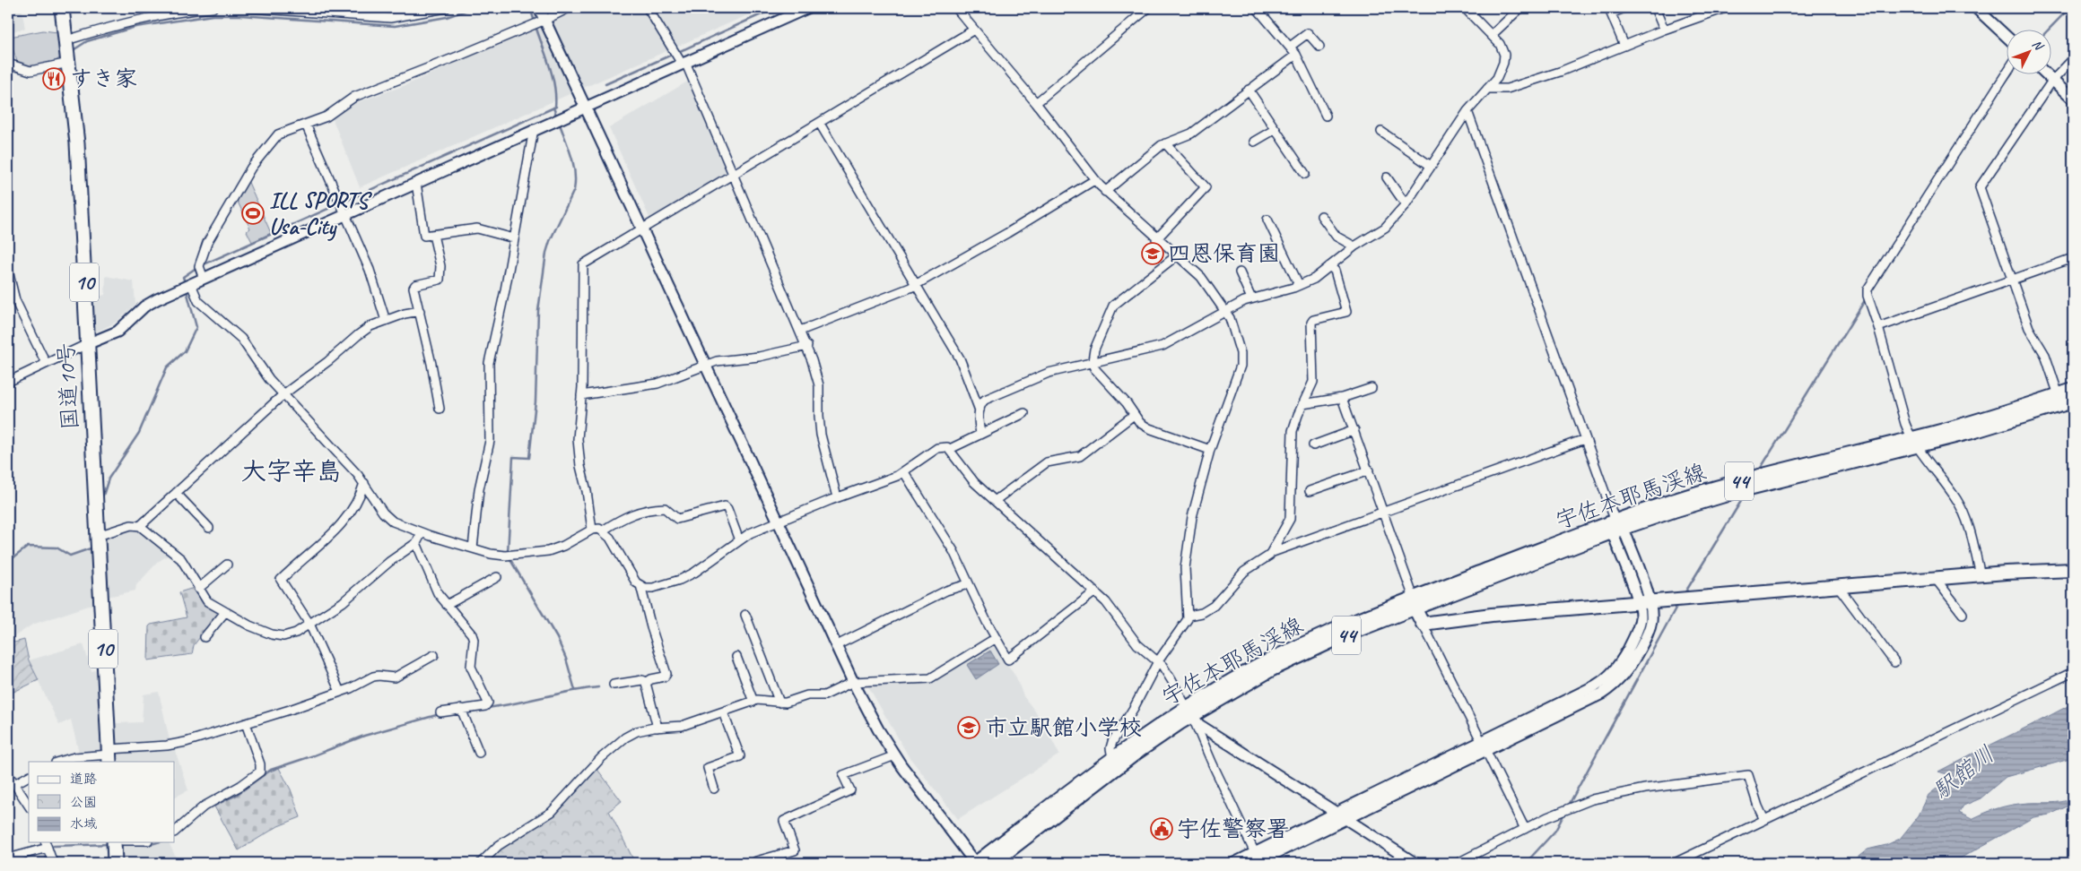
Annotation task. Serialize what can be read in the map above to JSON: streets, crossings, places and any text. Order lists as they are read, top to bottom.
{
  "streets": {
    "highway": ["10", "国道10号"],
    "main road": ["44", "宇佐本耶馬渓線"]
  },
  "districts": ["大字辛島"],
  "water": ["駅館川"],
  "places": {
    "restaurant": ["すき家"],
    "sports": ["ILL SPORTS Usa-City"],
    "school or university": ["四恩保育園", "市立駅館小学校"],
    "public building": ["宇佐警察署"]
  },
  "legend": ["道路", "公園", "水域"],
  "north": "top right"
}
